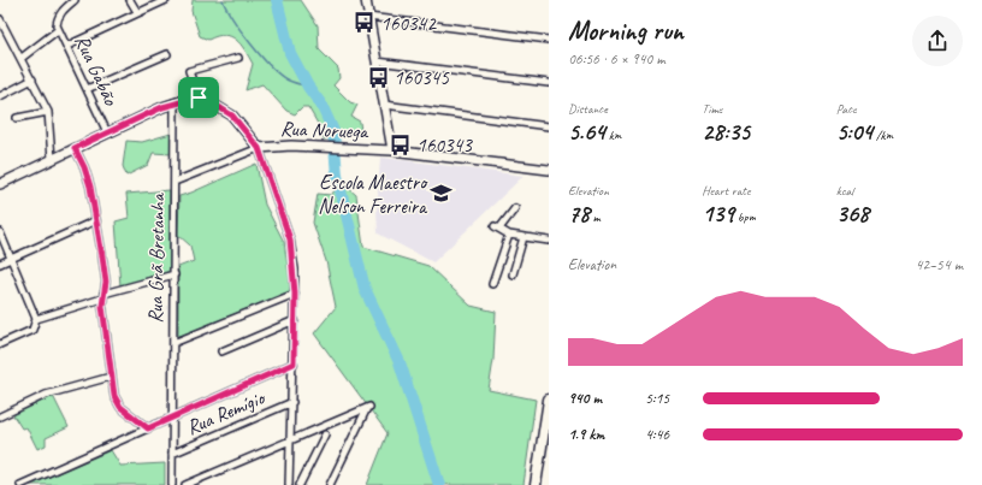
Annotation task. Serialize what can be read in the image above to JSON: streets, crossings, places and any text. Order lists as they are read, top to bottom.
{
  "streets": {
    "street": [
      "Rua Gabão",
      "Rua Noruega",
      "Rua Grã Bretanha",
      "Rua Remígio"
    ]
  },
  "crossings": [
    ["Rua Noruega", "Rua Grã Bretanha"],
    ["Rua Grã Bretanha", "Rua Remígio"]
  ],
  "places": {
    "bus stop": ["160342", "160345", "160343"],
    "school or university": ["Escola Maestro Nelson Ferreira"]
  },
  "page": {
    "heading": ["Morning run", "06:56 · 6 × 940 m"],
    "stats": [
      ["Distance", "5.64 km"],
      ["Time", "28:35"],
      ["Pace", "5:04 /km"],
      ["Elevation", "78 m"],
      ["Heart rate", "139 bpm"],
      ["kcal", "368"]
    ],
    "chart": ["Elevation", "42–54 m"],
    "list": [
      {
        "name": "940 m",
        "note": "5:15"
      },
      {
        "name": "1.9 km",
        "note": "4:46"
      }
    ]
  }
}
